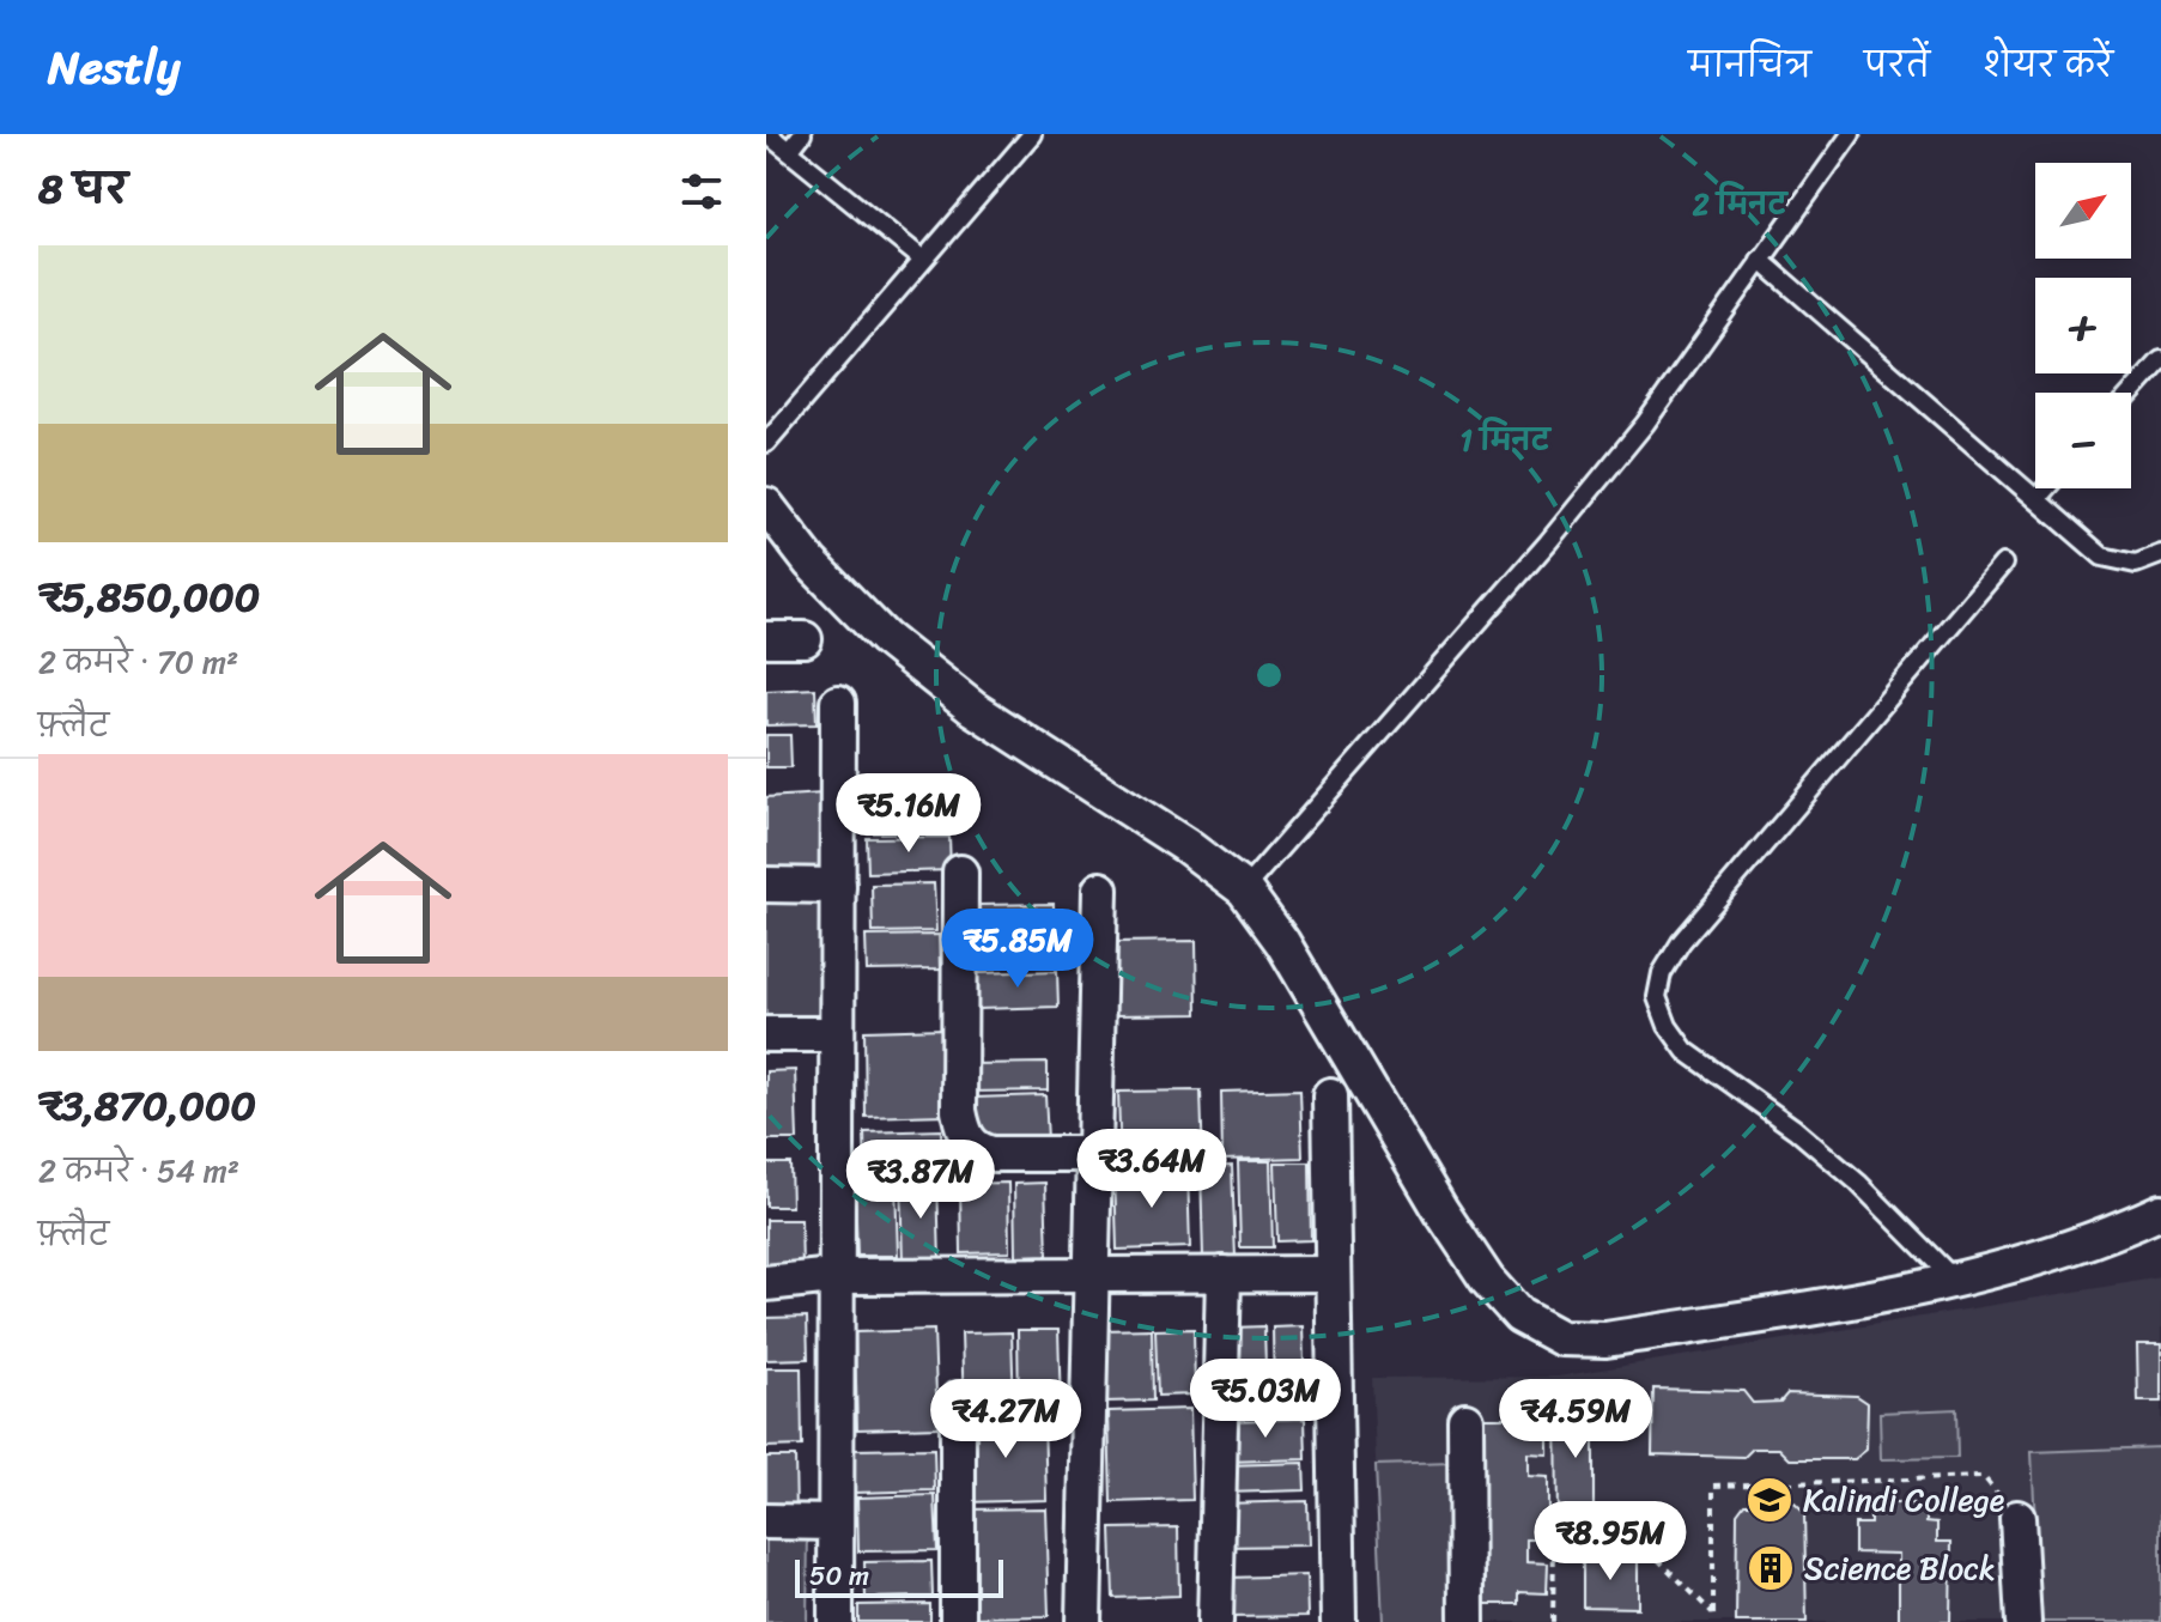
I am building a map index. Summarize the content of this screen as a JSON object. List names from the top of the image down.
{
  "places": {
    "school or university": ["Kalindi College"],
    "building": ["Science Block"]
  },
  "scale_bar": "50 m",
  "north": "top right",
  "page": {
    "header": "Nestly",
    "nav": ["मानचित्र", "परतें", "शेयर करें"],
    "heading": "8 घर",
    "map_buttons": ["+", "−"],
    "list": [
      {
        "name": "₹5,850,000",
        "note": "2 कमरे · 70 m² · फ़्लैट"
      },
      {
        "name": "₹3,870,000",
        "note": "2 कमरे · 54 m² · फ़्लैट"
      }
    ],
    "price": [
      "₹5.16M",
      "₹5.85M",
      "₹3.64M",
      "₹3.87M",
      "₹5.03M",
      "₹4.27M",
      "₹4.59M",
      "₹8.95M"
    ],
    "scale": "50 m"
  },
  "rings": ["2 मिनट", "1 मिनट"]
}
